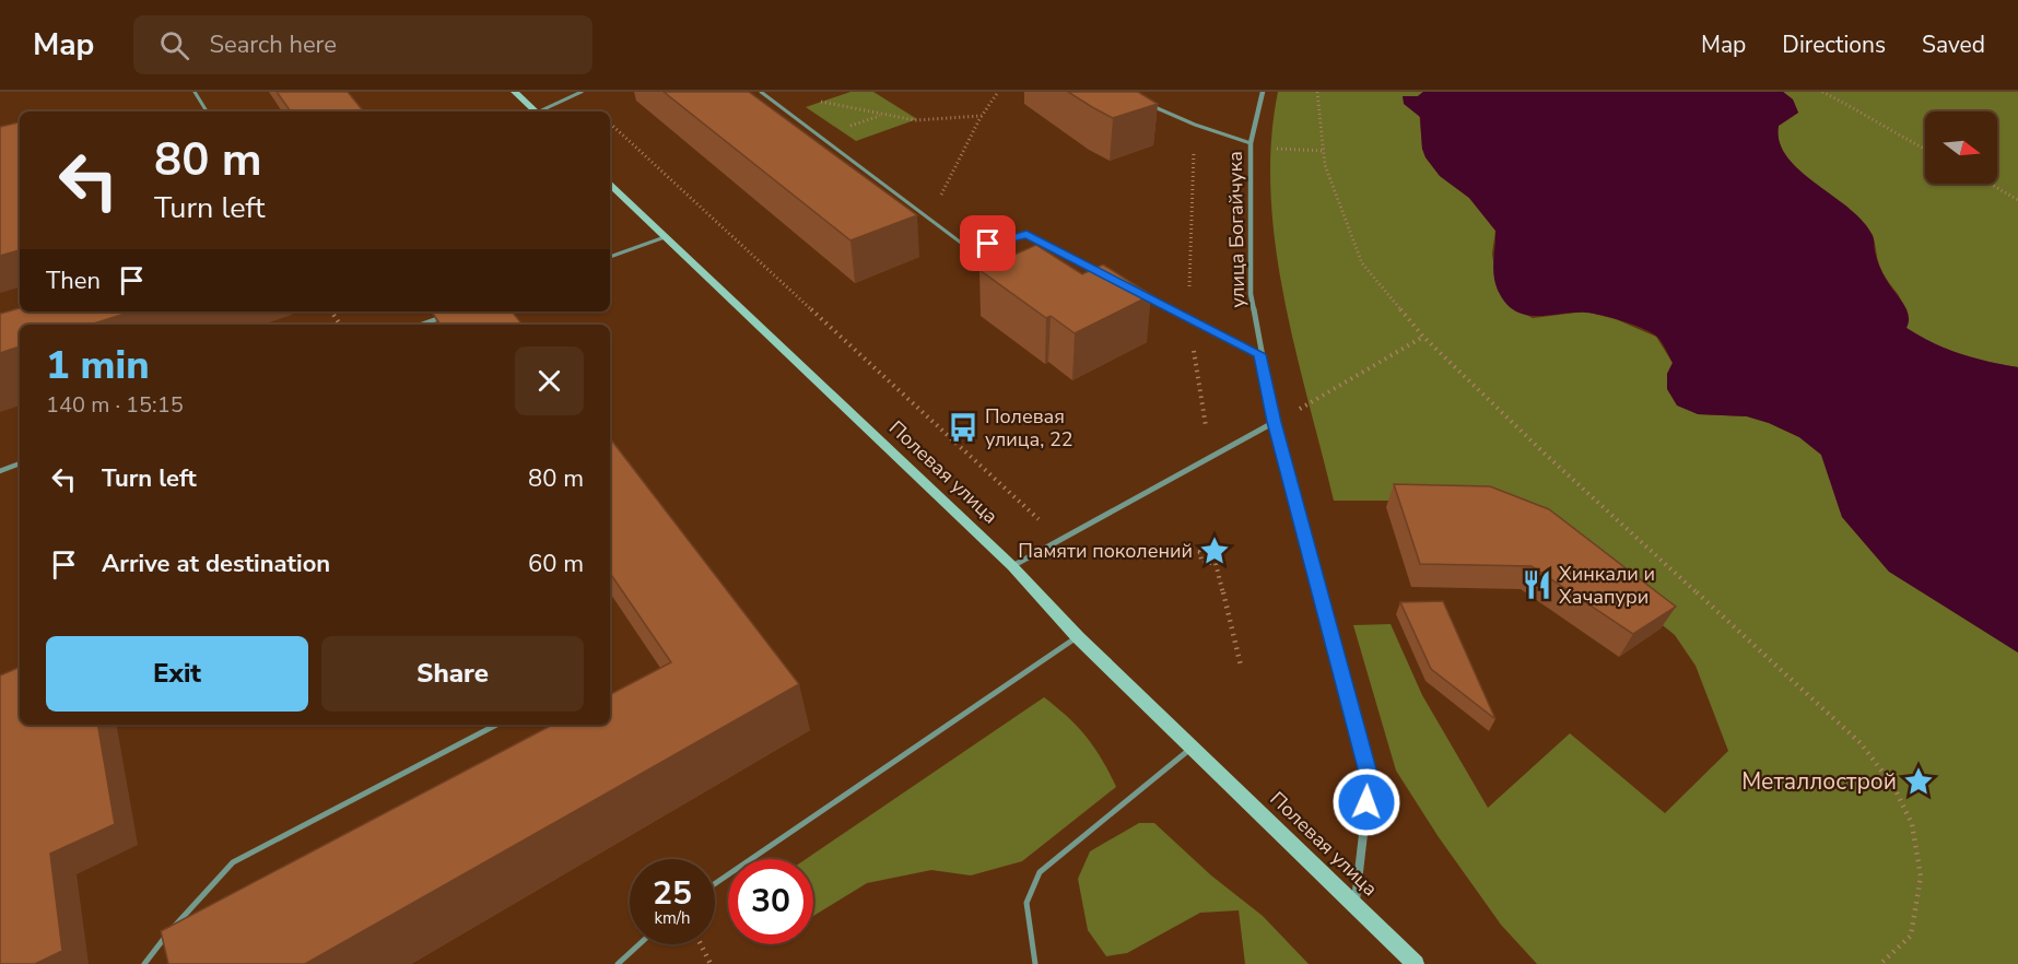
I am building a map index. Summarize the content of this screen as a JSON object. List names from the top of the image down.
{
  "streets": {
    "street": ["улица Богайчука", "Полевая улица"]
  },
  "crossings": [
    ["улица Богайчука", "Полевая улица"]
  ],
  "places": {
    "bus stop": ["Полевая улица, 22"],
    "place": ["Памяти поколений", "Металлострой"],
    "restaurant": ["Хинкали и Хачапури"]
  },
  "north": "right",
  "page": {
    "header": "Map",
    "search": "Search here",
    "nav": ["Map", "Directions", "Saved"],
    "turn": ["80 m", "Turn left"],
    "then": "Then",
    "heading": ["1 min", "140 m · 15:15"],
    "list": [
      {
        "name": "Turn left",
        "value": "80 m"
      },
      {
        "name": "Arrive at destination",
        "value": "60 m"
      }
    ],
    "buttons": ["Exit", "Share"],
    "speed": "25 km/h",
    "limit": "30"
  }
}
